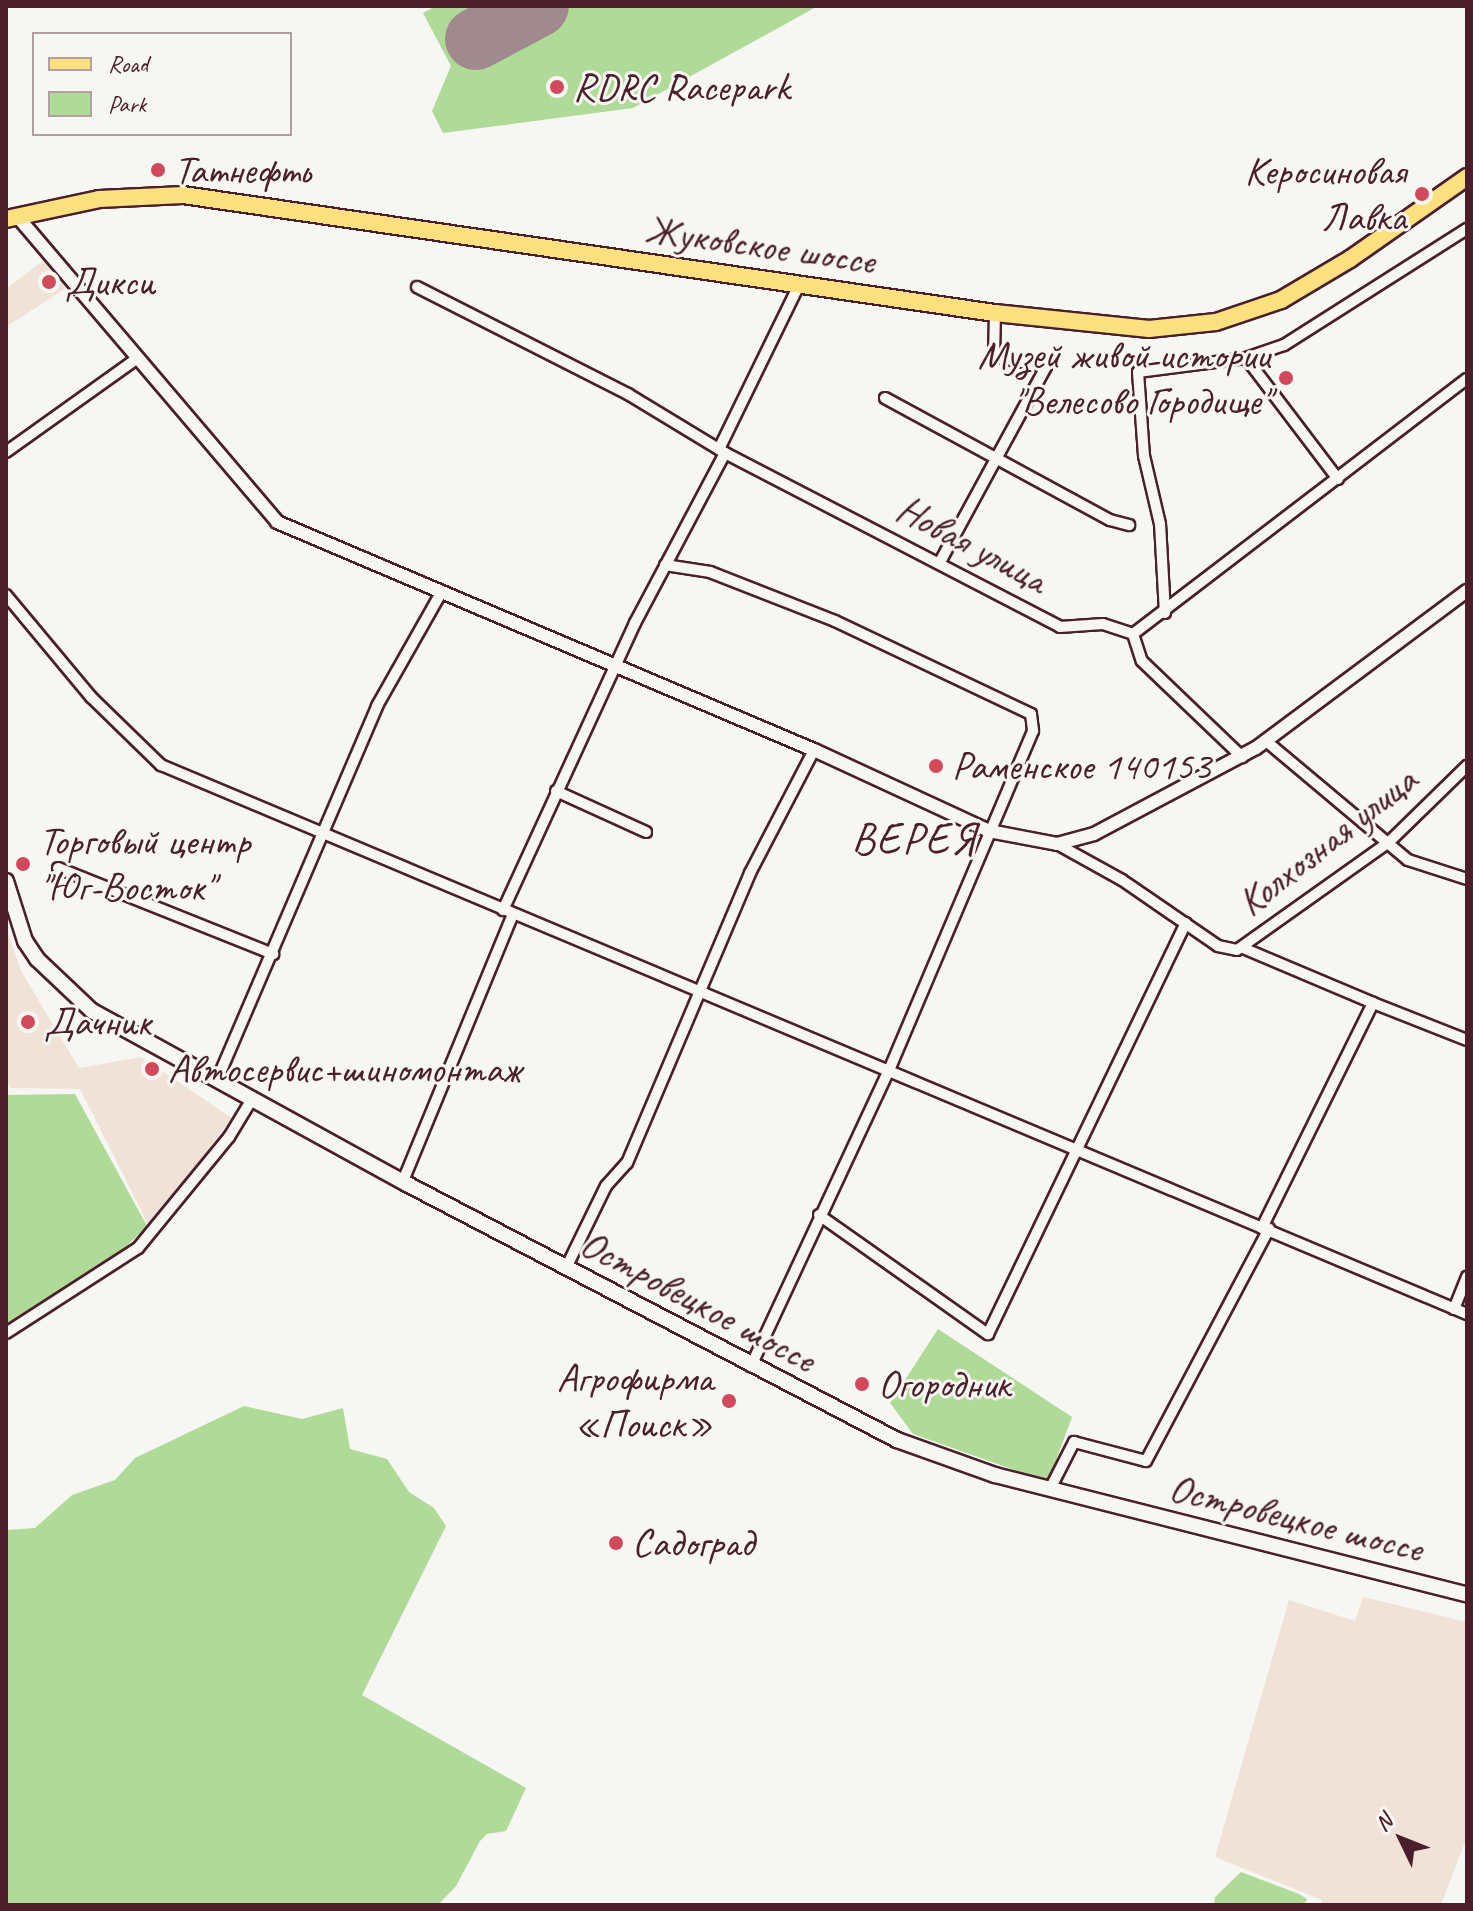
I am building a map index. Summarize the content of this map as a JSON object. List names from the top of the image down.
{
  "streets": {
    "main road": ["Жуковское шоссе", "Островецкое шоссе"],
    "street": ["Новая улица", "Колхозная улица"]
  },
  "districts": ["ВЕРЕЯ"],
  "places": [
    "RDRC Racepark",
    "Татнефть",
    "Керосиновая Лавка",
    "Дикси",
    "Музей живой истории \"Велесово Городище\"",
    "Раменское 140153",
    "Торговый центр \"Юг-Восток\"",
    "Дачник",
    "Автосервис+шиномонтаж",
    "Огородник",
    "Агрофирма «Поиск»",
    "Садоград"
  ],
  "legend": ["Road", "Park"],
  "north": "top left"
}
